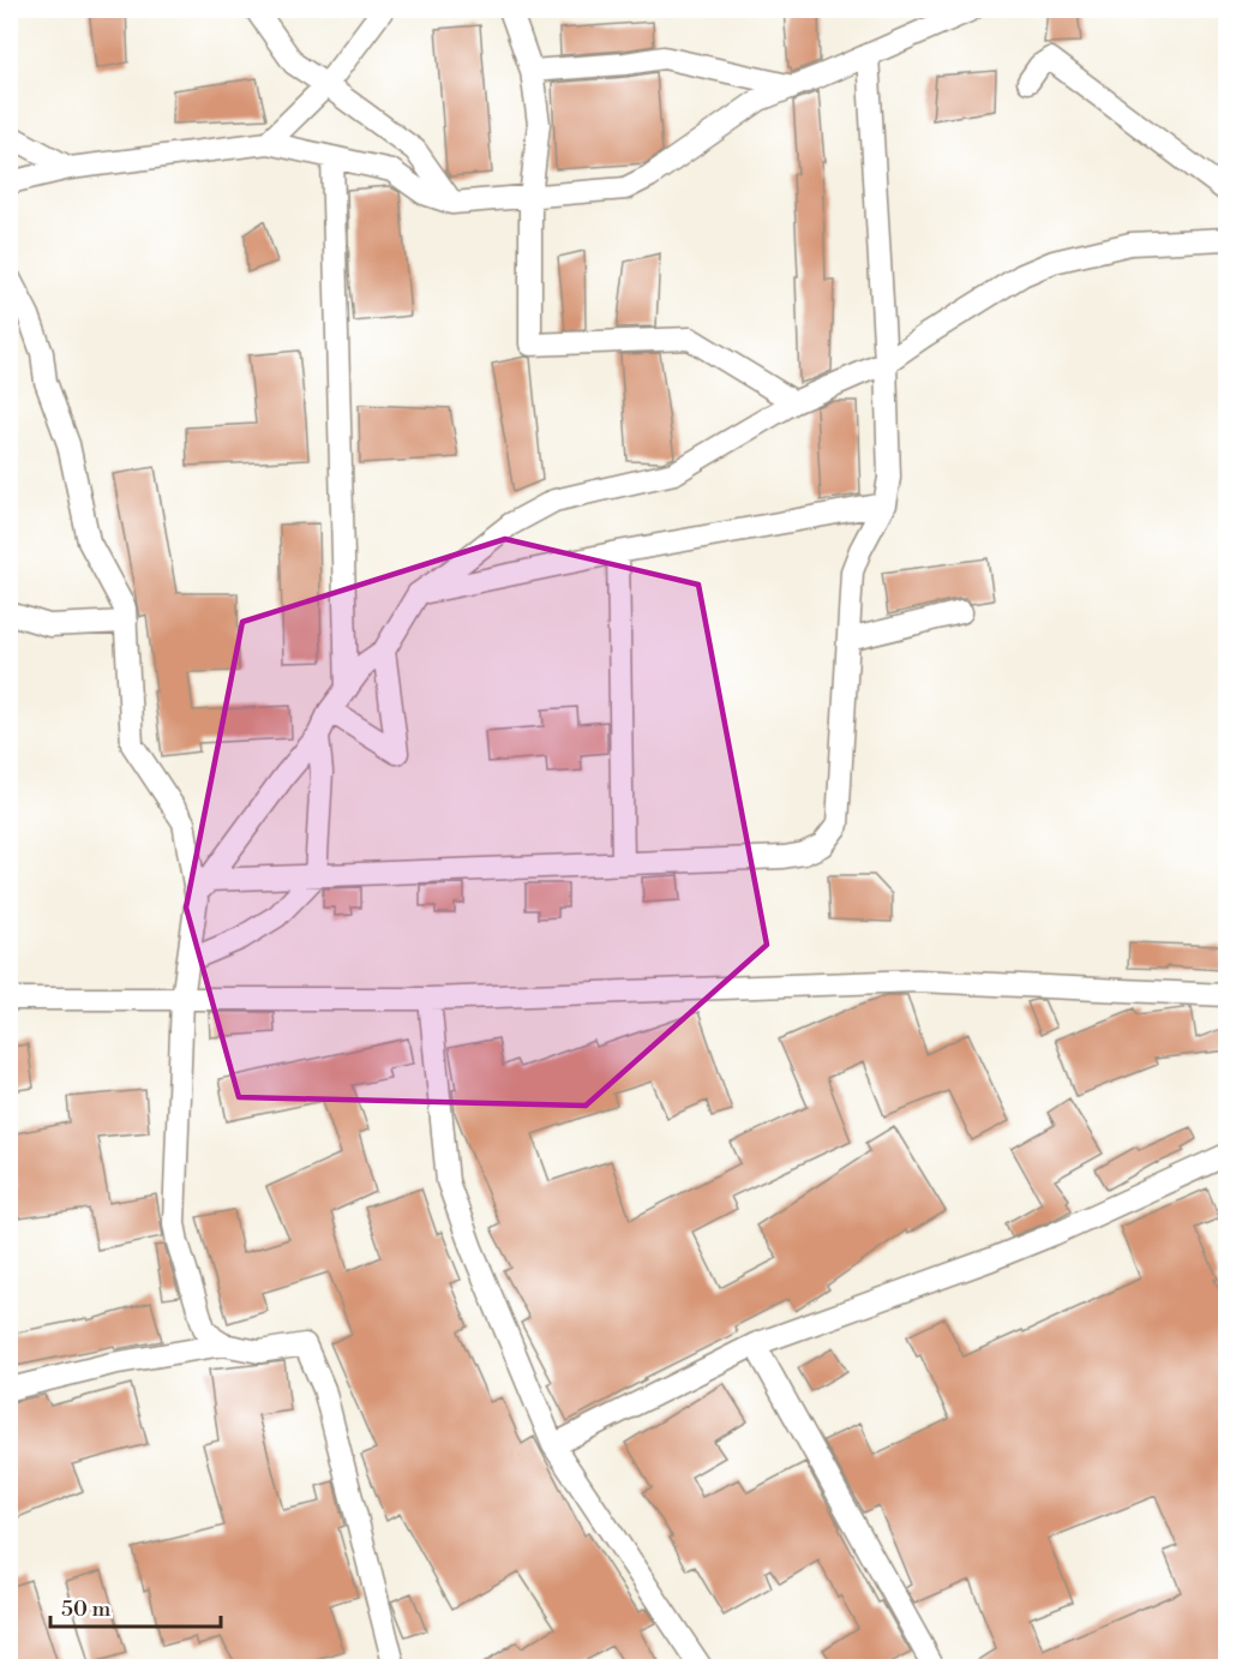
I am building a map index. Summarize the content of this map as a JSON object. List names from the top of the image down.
{
  "scale_bar": "50 m"
}
